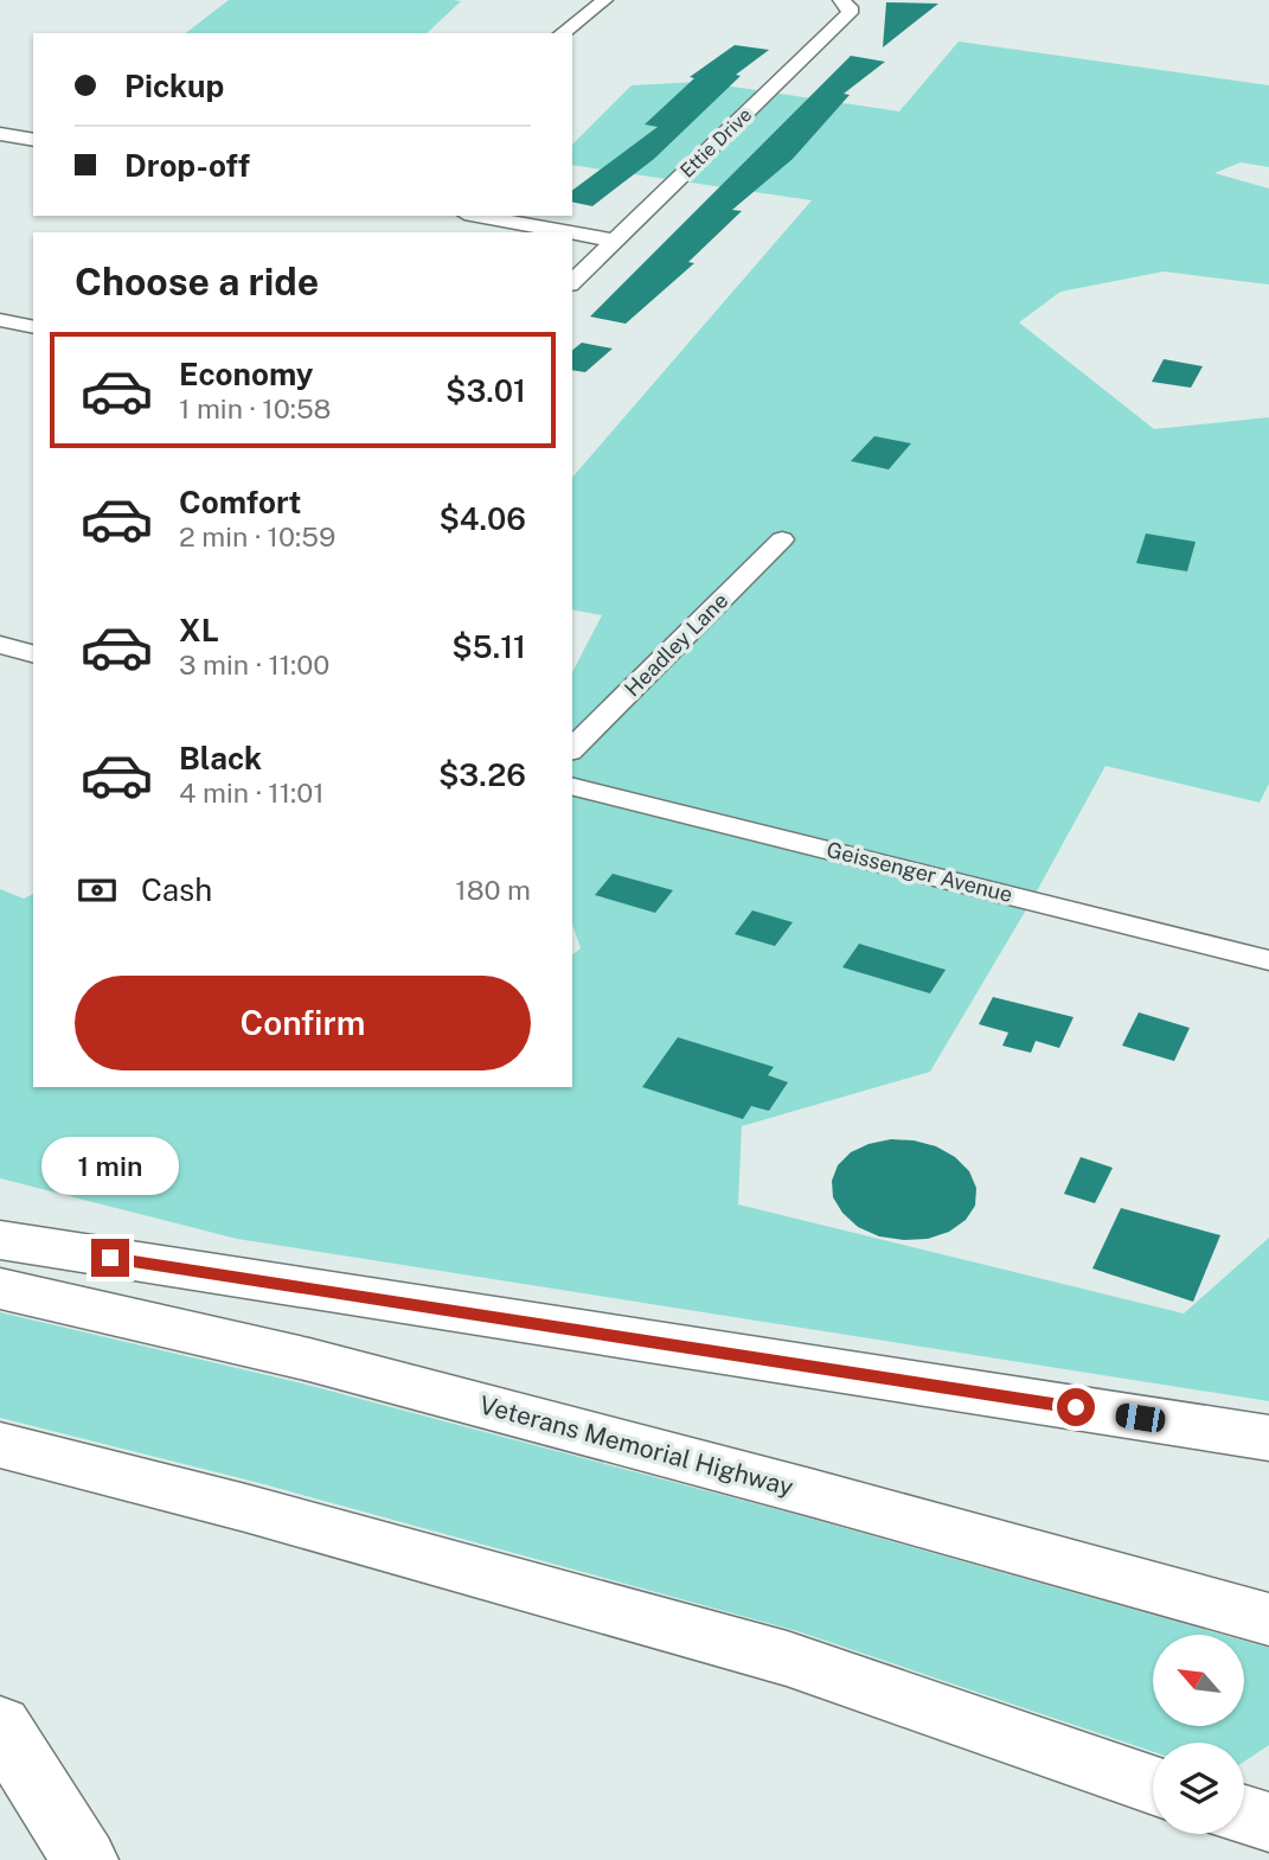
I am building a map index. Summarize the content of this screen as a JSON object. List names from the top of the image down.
{
  "streets": {
    "highway": ["Veterans Memorial Highway"],
    "street": ["Ettie Drive", "Headley Lane", "Geissenger Avenue"]
  },
  "north": "top left",
  "page": {
    "banner": ["Pickup", "Drop-off"],
    "heading": "Choose a ride",
    "list": [
      {
        "name": "Economy",
        "note": "1 min · 10:58",
        "value": "$3.01"
      },
      {
        "name": "Comfort",
        "note": "2 min · 10:59",
        "value": "$4.06"
      },
      {
        "name": "XL",
        "note": "3 min · 11:00",
        "value": "$5.11"
      },
      {
        "name": "Black",
        "note": "4 min · 11:01",
        "value": "$3.26"
      }
    ],
    "pay": ["Cash", "180 m"],
    "buttons": "Confirm",
    "bubble": "1 min"
  }
}
